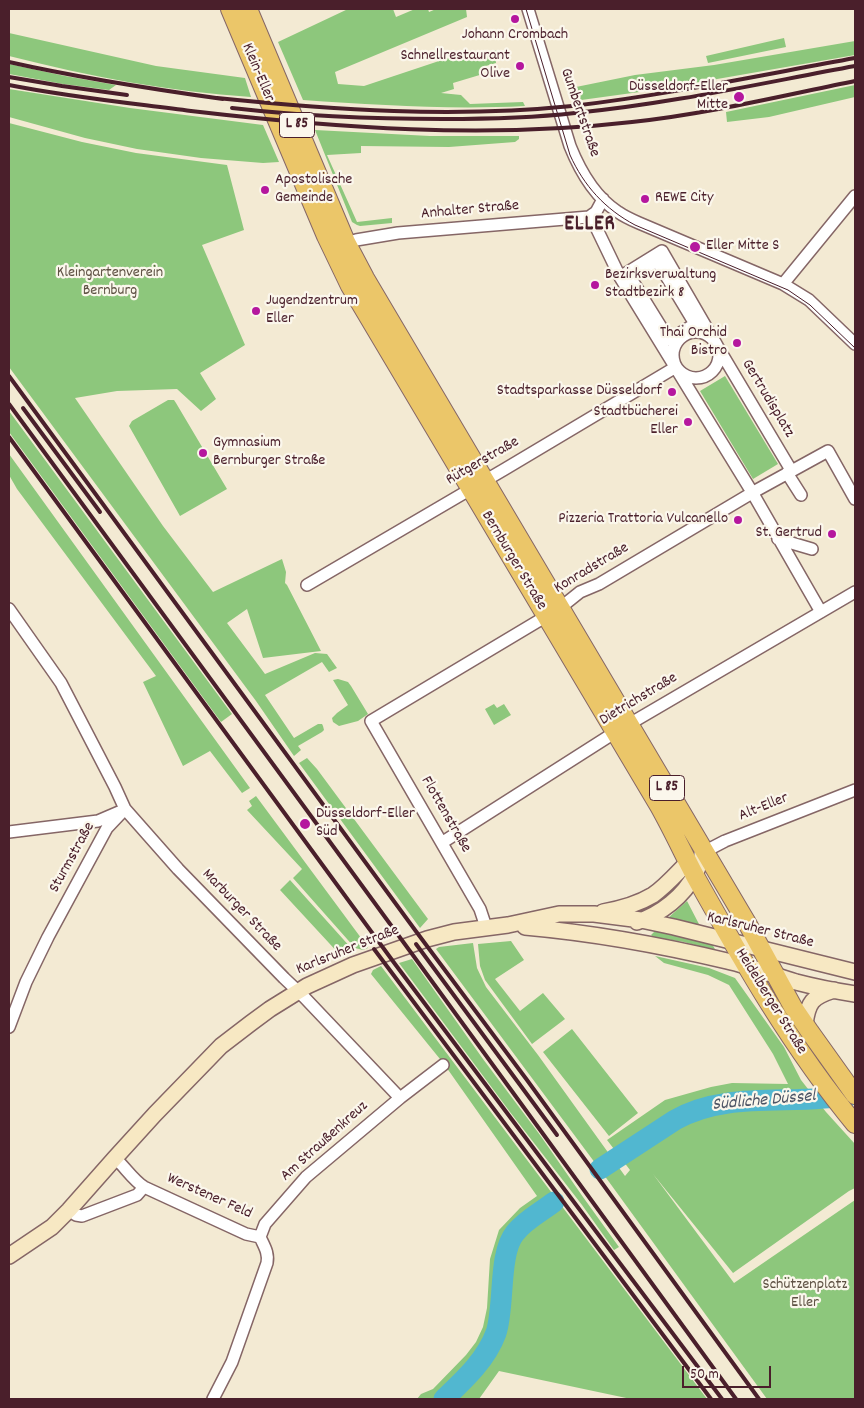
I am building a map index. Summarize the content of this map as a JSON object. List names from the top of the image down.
{
  "streets": {
    "main road": [
      "Klein-Eller",
      "L 85",
      "Bernburger Straße",
      "Karlsruher Straße",
      "Heidelberger Straße"
    ],
    "street": [
      "Gumbertstraße",
      "Anhalter Straße",
      "Gertrudisplatz",
      "Rütgerstraße",
      "Konradstraße",
      "Dietrichstraße",
      "Alt-Eller",
      "Flottenstraße",
      "Sturmstraße",
      "Marburger Straße",
      "Am Straußenkreuz",
      "Werstener Feld"
    ]
  },
  "crossings": [
    ["Klein-Eller", "Anhalter Straße"],
    ["Klein-Eller", "Bernburger Straße"],
    ["Anhalter Straße", "Bernburger Straße"],
    ["Gertrudisplatz", "Rütgerstraße"],
    ["Rütgerstraße", "Bernburger Straße"],
    ["Bernburger Straße", "Konradstraße"],
    ["Bernburger Straße", "Dietrichstraße"],
    ["Bernburger Straße", "Alt-Eller"],
    ["Bernburger Straße", "Heidelberger Straße"],
    ["Konradstraße", "Flottenstraße"],
    ["Dietrichstraße", "Flottenstraße"],
    ["Alt-Eller", "Heidelberger Straße"],
    ["Flottenstraße", "Karlsruher Straße"],
    ["Sturmstraße", "Marburger Straße"],
    ["Marburger Straße", "Karlsruher Straße"],
    ["Marburger Straße", "Am Straußenkreuz"],
    ["Karlsruher Straße", "Heidelberger Straße"],
    ["Karlsruher Straße", "Werstener Feld"],
    ["Am Straußenkreuz", "Werstener Feld"]
  ],
  "districts": ["ELLER"],
  "water": ["Südliche Düssel"],
  "parks": ["Kleingartenverein Bernburg", "Schützenplatz Eller"],
  "places": [
    "Johann Crombach",
    "Schnellrestaurant Olive",
    "Düsseldorf-Eller Mitte",
    "Apostolische Gemeinde",
    "REWE City",
    "Eller Mitte S",
    "Bezirksverwaltung Stadtbezirk 8",
    "Jugendzentrum Eller",
    "Thai Orchid Bistro",
    "Stadtsparkasse Düsseldorf",
    "Stadtbücherei Eller",
    "Gymnasium Bernburger Straße",
    "Pizzeria Trattoria Vulcanello",
    "St. Gertrud",
    "Düsseldorf-Eller Süd"
  ],
  "scale_bar": "50 m"
}
